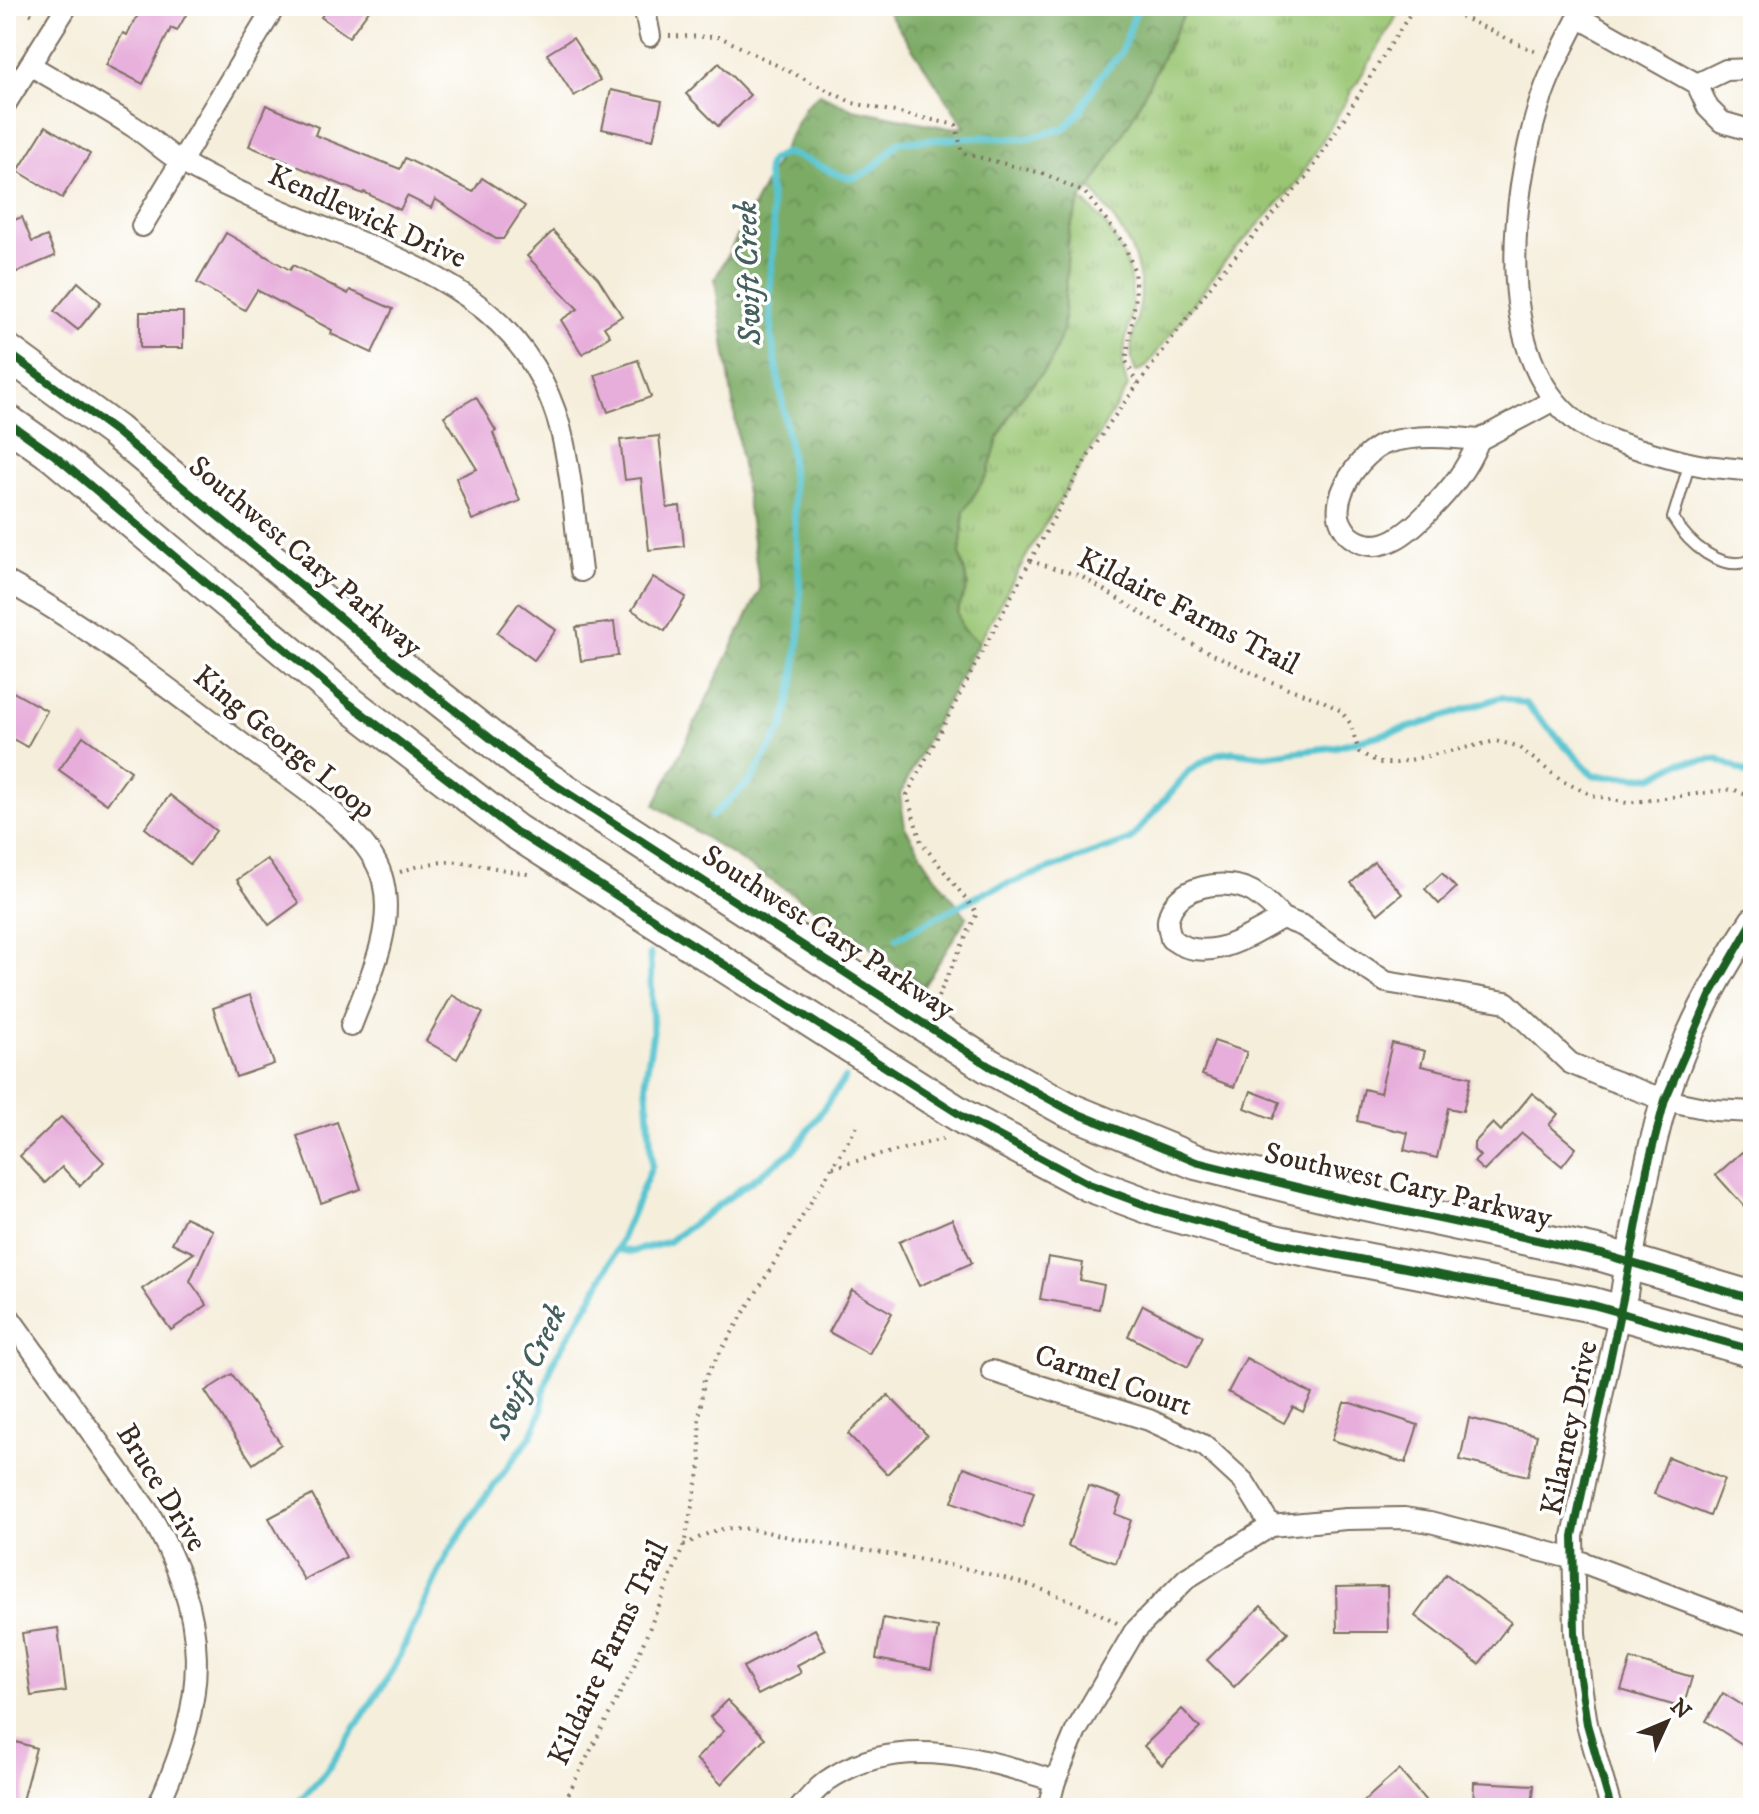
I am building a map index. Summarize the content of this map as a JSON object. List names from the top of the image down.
{
  "streets": {
    "main road": ["Southwest Cary Parkway"],
    "street": [
      "Kendlewick Drive",
      "King George Loop",
      "Carmel Court",
      "Kilarney Drive",
      "Bruce Drive"
    ],
    "path": ["Kildaire Farms Trail"]
  },
  "crossings": [
    ["Southwest Cary Parkway", "Kilarney Drive"]
  ],
  "water": ["Swift Creek"],
  "north": "top right"
}
